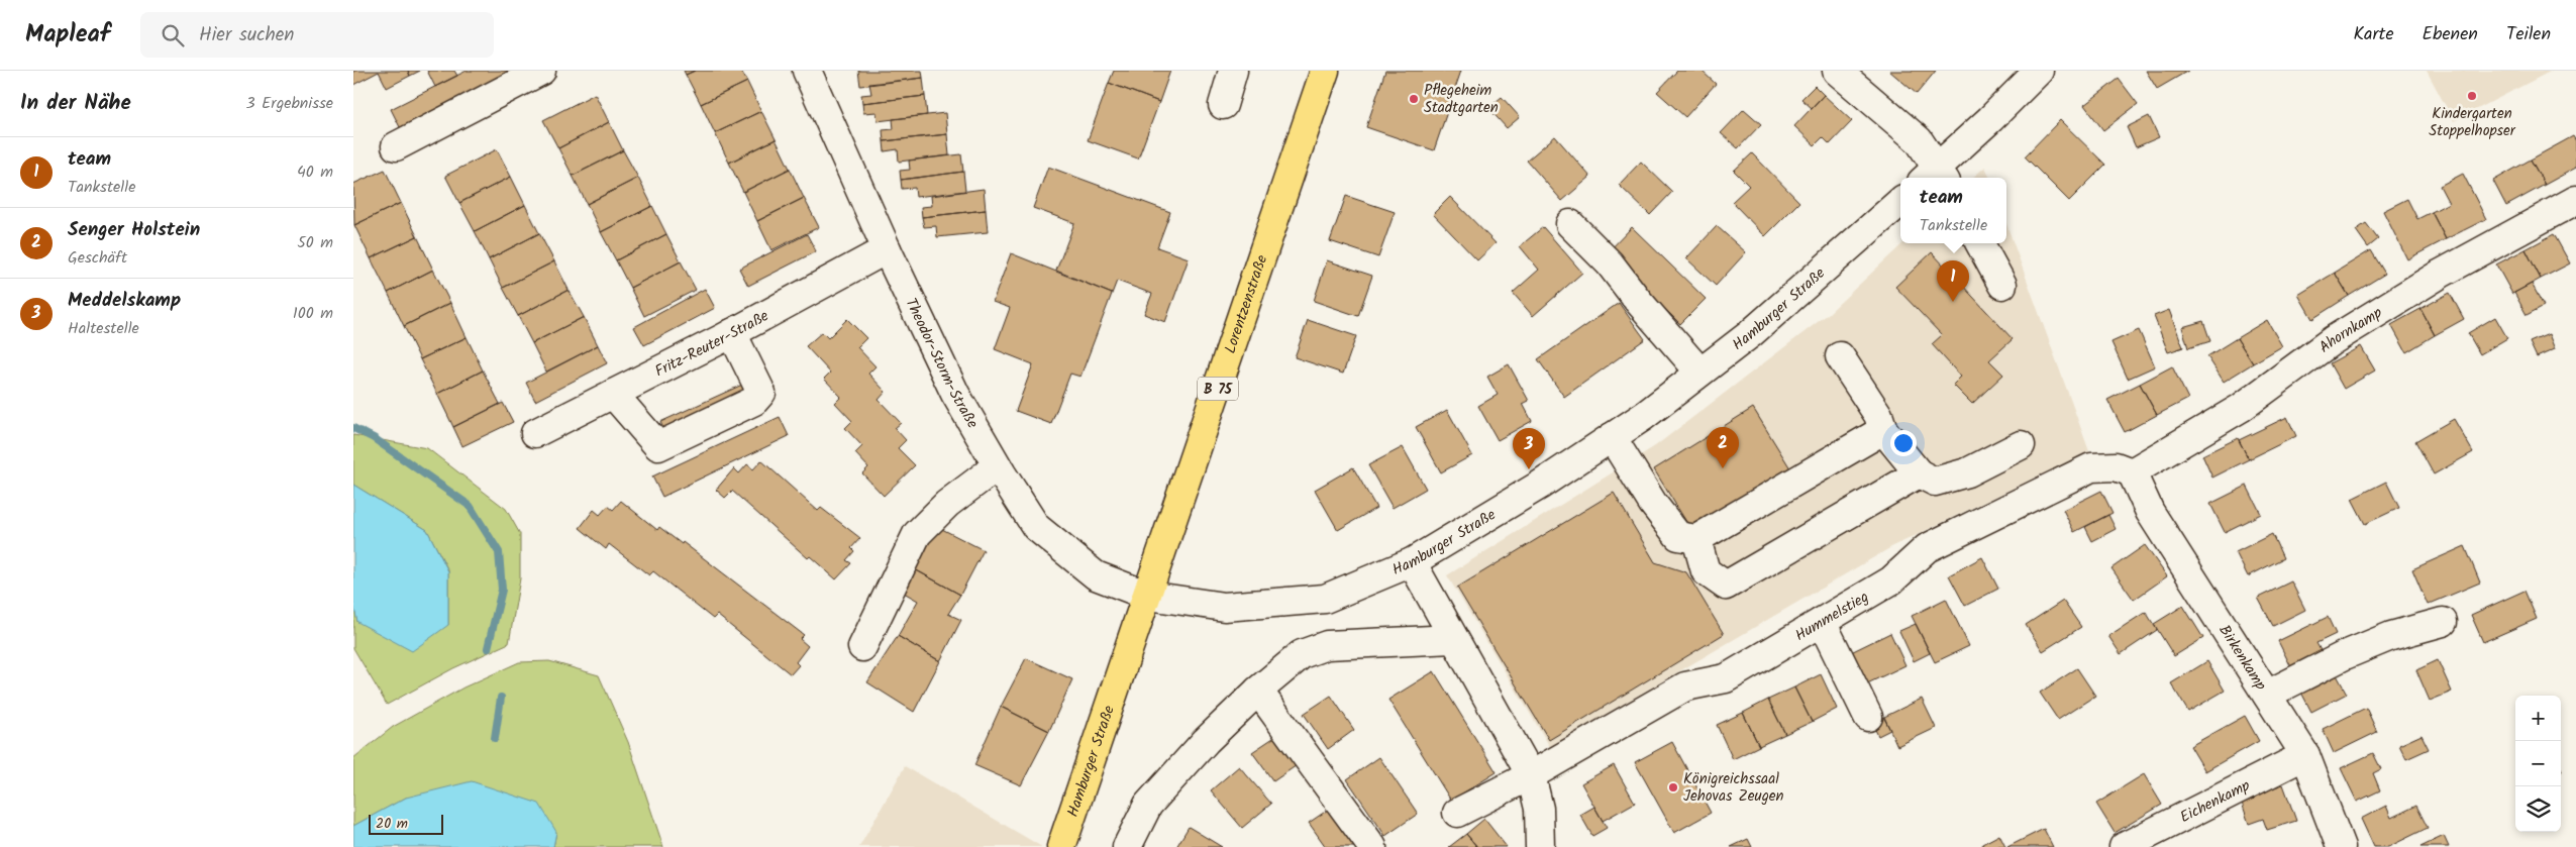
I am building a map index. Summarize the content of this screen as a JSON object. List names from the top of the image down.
{
  "streets": {
    "main road": ["Lorentzenstraße", "Hamburger Straße", "B 75"],
    "street": [
      "Ahornkamp",
      "Fritz-Reuter-Straße",
      "Theodor-Storm-Straße",
      "Hummelstieg",
      "Birkenkamp",
      "Eichenkamp"
    ]
  },
  "crossings": [
    ["Lorentzenstraße", "Hamburger Straße"],
    ["Lorentzenstraße", "Theodor-Storm-Straße"],
    ["Hamburger Straße", "Theodor-Storm-Straße"],
    ["Ahornkamp", "Hummelstieg"],
    ["Ahornkamp", "Birkenkamp"],
    ["Fritz-Reuter-Straße", "Theodor-Storm-Straße"],
    ["Hummelstieg", "Birkenkamp"],
    ["Birkenkamp", "Eichenkamp"]
  ],
  "places": ["Kindergarten Stoppelhopser", "Pflegeheim Stadtgarten", "Königreichssaal Jehovas Zeugen"],
  "scale_bar": "20 m",
  "page": {
    "header": "Mapleaf",
    "search": "Hier suchen",
    "nav": ["Karte", "Ebenen", "Teilen"],
    "heading": ["In der Nähe", "3 Ergebnisse"],
    "list": [
      {
        "mark": "1",
        "name": "team",
        "note": "Tankstelle",
        "value": "40 m"
      },
      {
        "mark": "2",
        "name": "Senger Holstein",
        "note": "Geschäft",
        "value": "50 m"
      },
      {
        "mark": "3",
        "name": "Meddelskamp",
        "note": "Haltestelle",
        "value": "100 m"
      }
    ],
    "popup": ["team", "Tankstelle"],
    "pins": ["1", "2", "3"],
    "map_buttons": ["+", "−"],
    "scale": "20 m"
  }
}
